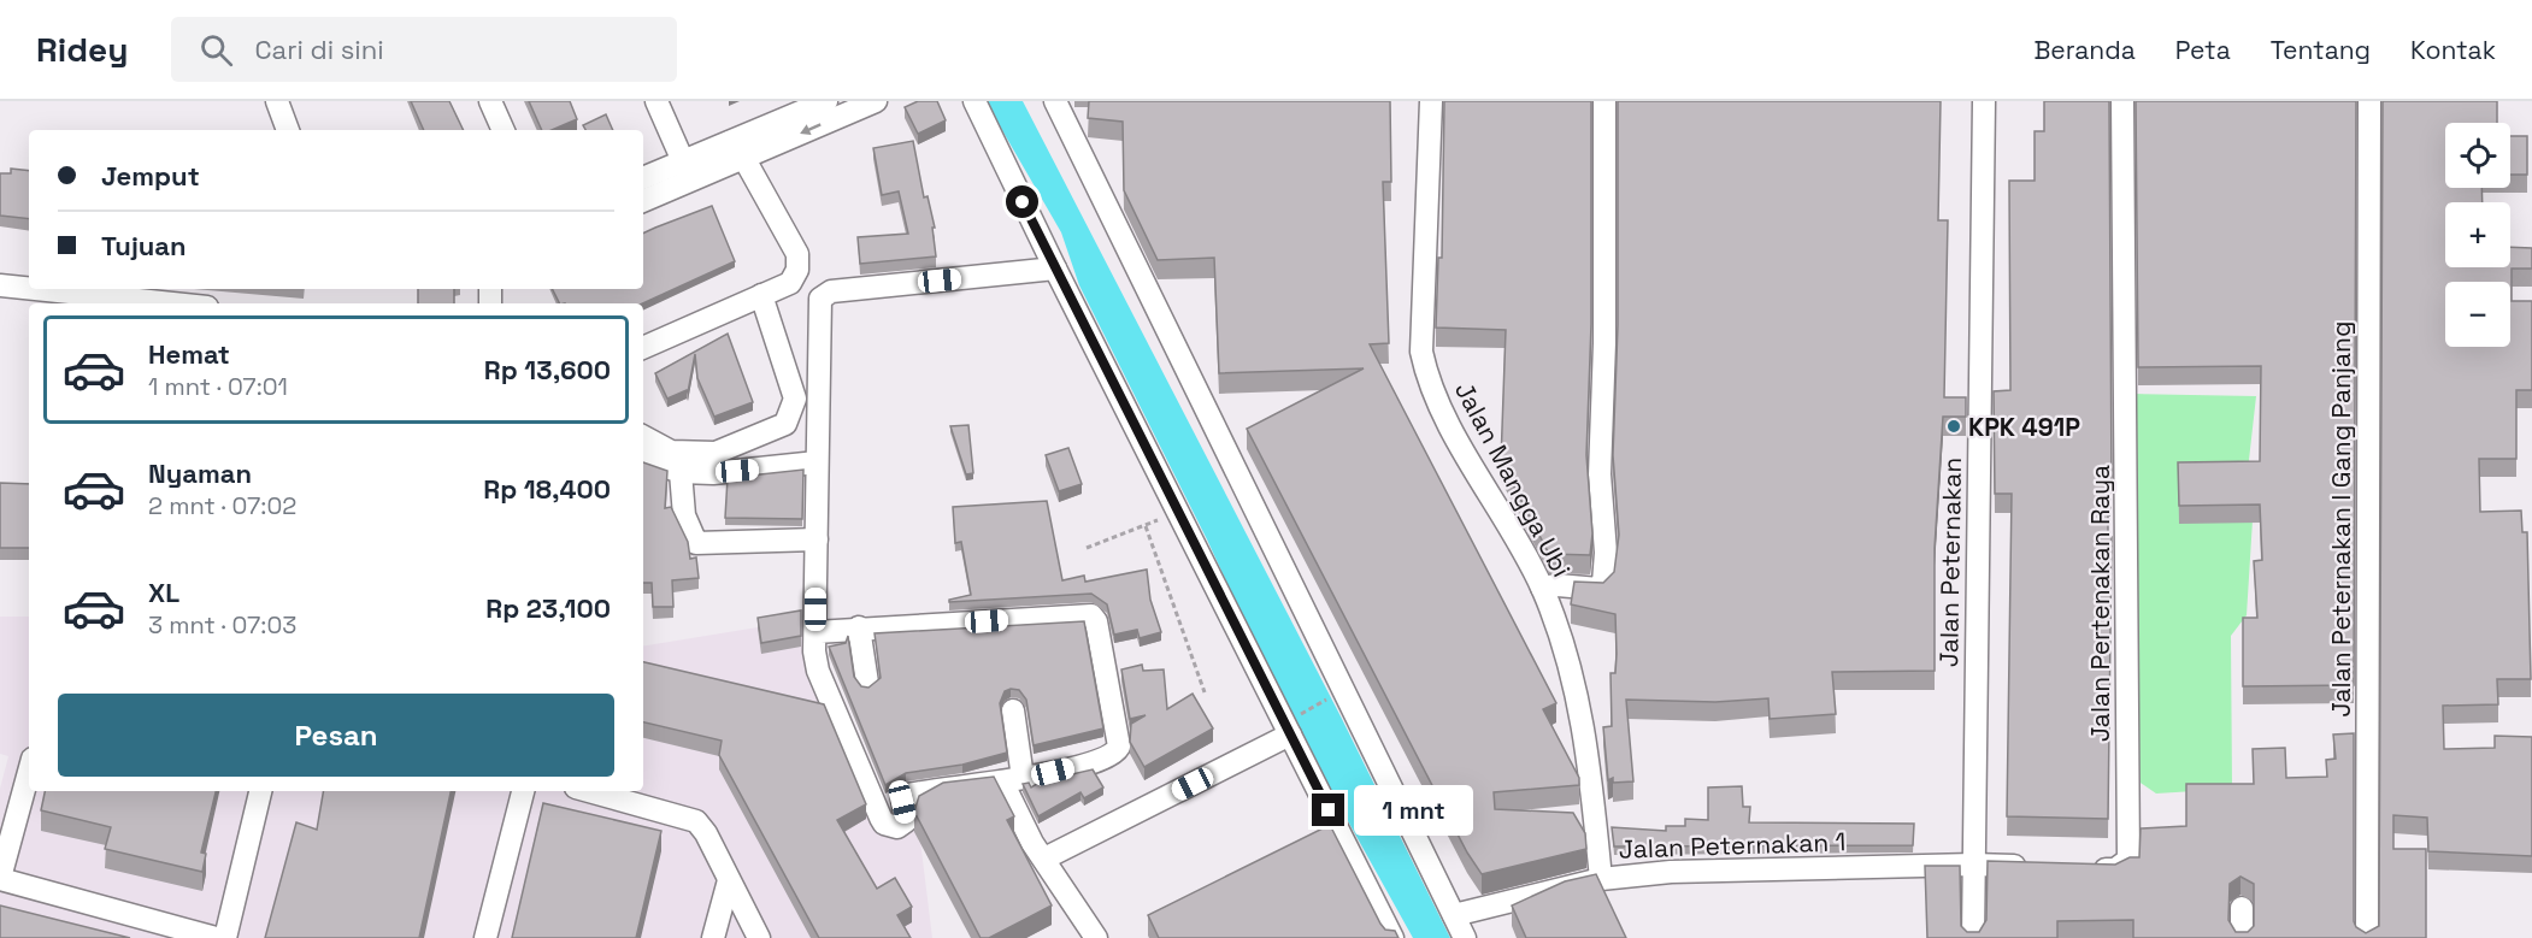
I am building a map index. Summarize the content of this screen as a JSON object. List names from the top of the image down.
{
  "streets": {
    "street": [
      "Jalan Mangga Ubi",
      "Jalan Peternakan I Gang Panjang",
      "Jalan Peternakan",
      "Jalan Pertenakan Raya",
      "Jalan Peternakan 1"
    ]
  },
  "crossings": [
    ["Jalan Mangga Ubi", "Jalan Peternakan 1"],
    ["Jalan Peternakan", "Jalan Peternakan 1"]
  ],
  "places": ["KPK 491P"],
  "page": {
    "header": "Ridey",
    "search": "Cari di sini",
    "nav": [
      "Beranda",
      "Peta",
      "Tentang",
      "Kontak"
    ],
    "map_buttons": ["+", "−"],
    "banner": ["Jemput", "Tujuan"],
    "list": [
      {
        "name": "Hemat",
        "note": "1 mnt · 07:01",
        "value": "Rp 13,600"
      },
      {
        "name": "Nyaman",
        "note": "2 mnt · 07:02",
        "value": "Rp 18,400"
      },
      {
        "name": "XL",
        "note": "3 mnt · 07:03",
        "value": "Rp 23,100"
      }
    ],
    "buttons": "Pesan",
    "bubble": "1 mnt"
  }
}
